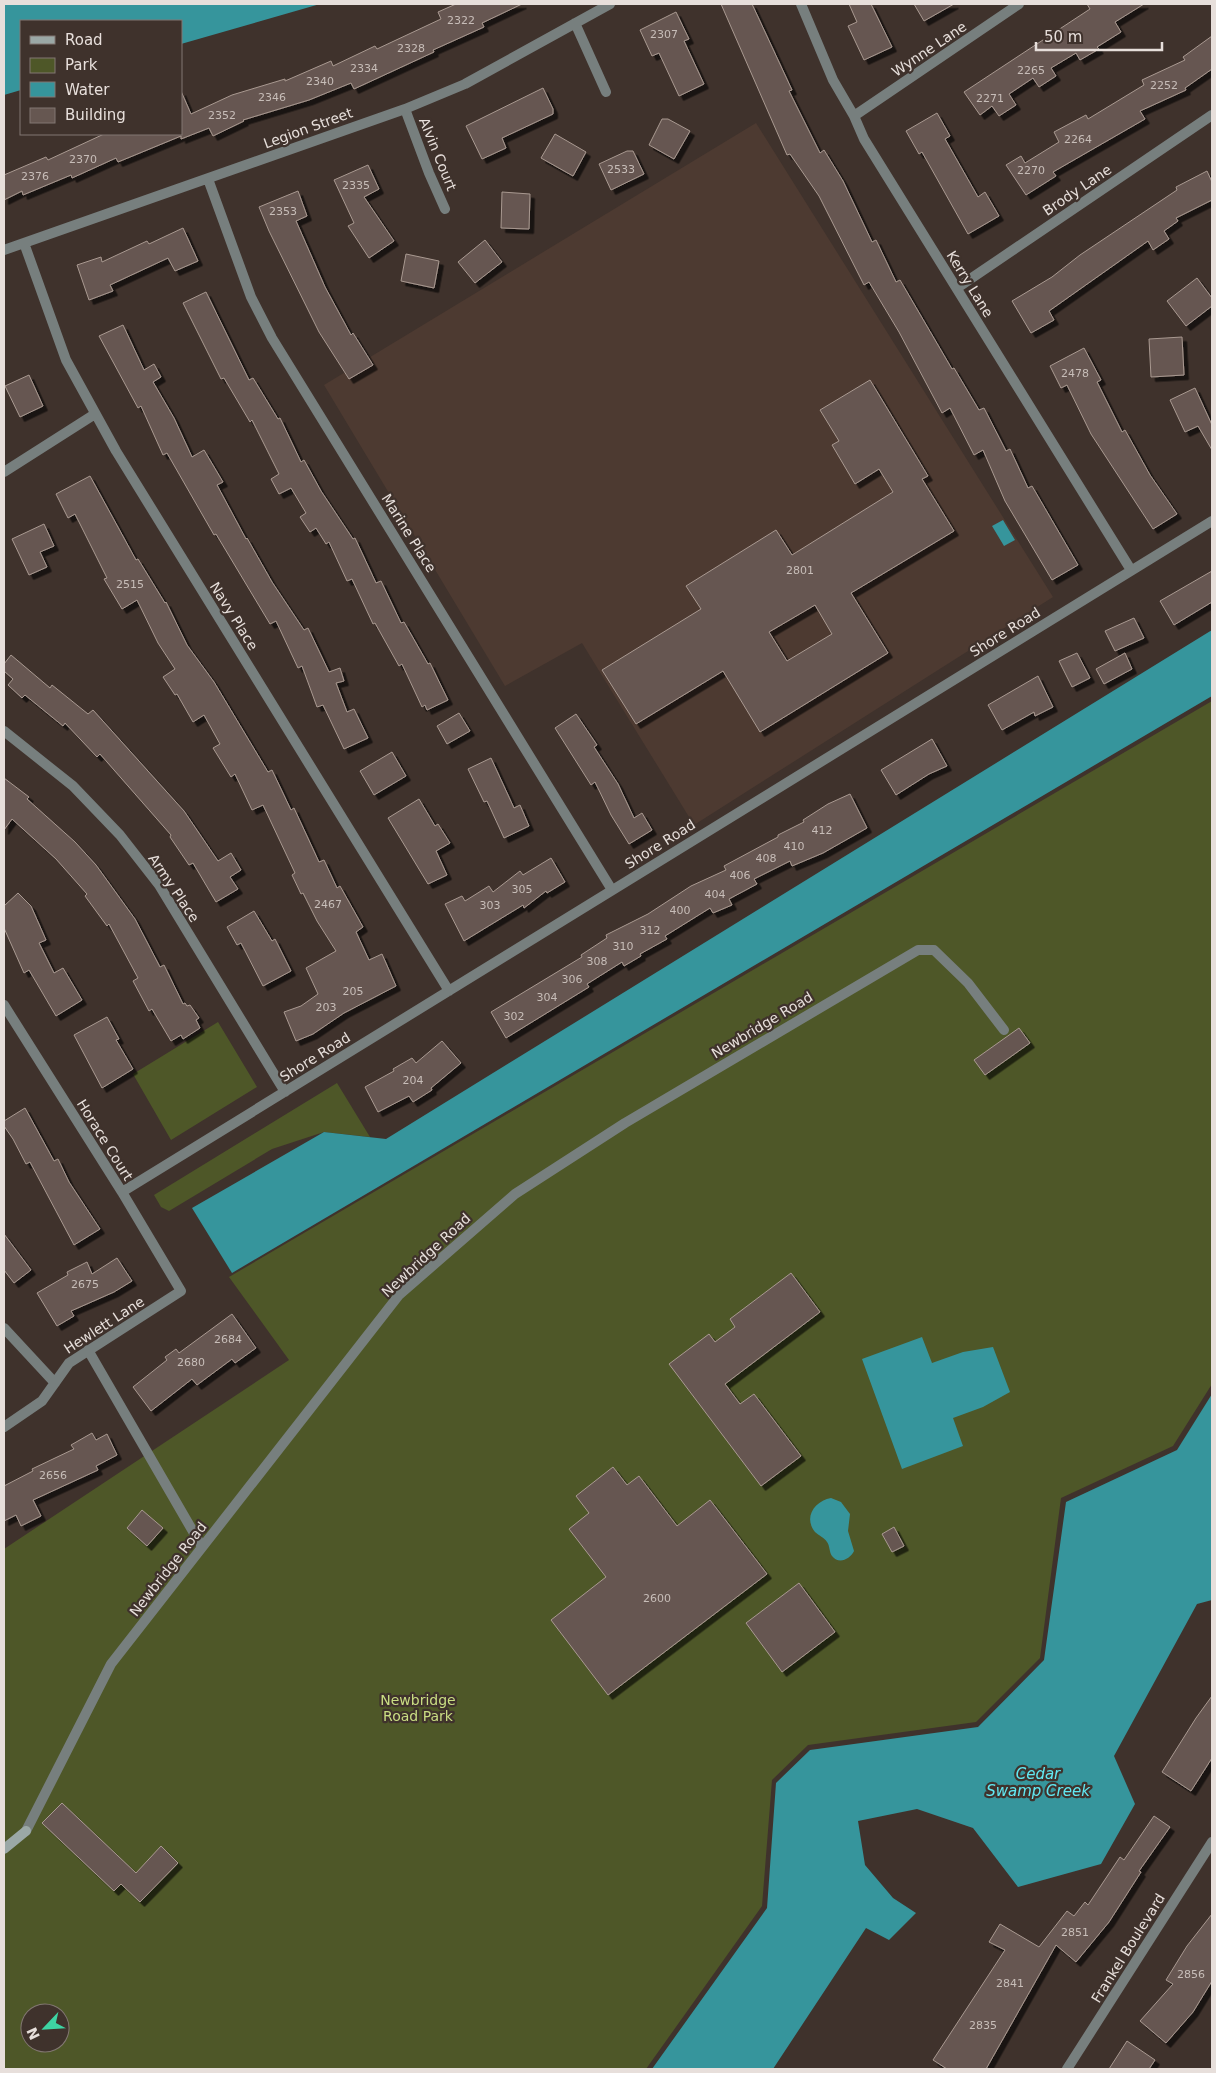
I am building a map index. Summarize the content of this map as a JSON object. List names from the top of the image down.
{
  "streets": {
    "street": [
      "Wynne Lane",
      "Legion Street",
      "Alvin Court",
      "Brody Lane",
      "Kerry Lane",
      "Marine Place",
      "Navy Place",
      "Shore Road",
      "Army Place",
      "Newbridge Road",
      "Horace Court",
      "Hewlett Lane",
      "Frankel Boulevard"
    ]
  },
  "crossings": [
    ["Wynne Lane", "Kerry Lane"],
    ["Legion Street", "Alvin Court"],
    ["Legion Street", "Marine Place"],
    ["Legion Street", "Navy Place"],
    ["Brody Lane", "Kerry Lane"],
    ["Kerry Lane", "Shore Road"],
    ["Marine Place", "Shore Road"],
    ["Navy Place", "Shore Road"],
    ["Shore Road", "Army Place"],
    ["Shore Road", "Horace Court"],
    ["Horace Court", "Hewlett Lane"]
  ],
  "water": ["Cedar Swamp Creek"],
  "parks": ["Newbridge Road Park"],
  "house_numbers": [
    "2322",
    "2307",
    "2328",
    "2334",
    "2265",
    "2340",
    "2252",
    "2346",
    "2271",
    "2352",
    "2264",
    "2370",
    "2533",
    "2270",
    "2376",
    "2335",
    "2353",
    "2478",
    "2801",
    "2515",
    "412",
    "410",
    "408",
    "406",
    "305",
    "404",
    "2467",
    "303",
    "400",
    "312",
    "310",
    "308",
    "306",
    "205",
    "304",
    "203",
    "302",
    "204",
    "2675",
    "2684",
    "2680",
    "2656",
    "2600",
    "2851",
    "2856",
    "2841",
    "2835"
  ],
  "legend": [
    "Road",
    "Park",
    "Water",
    "Building"
  ],
  "scale_bar": "50 m",
  "north": "bottom left"
}
